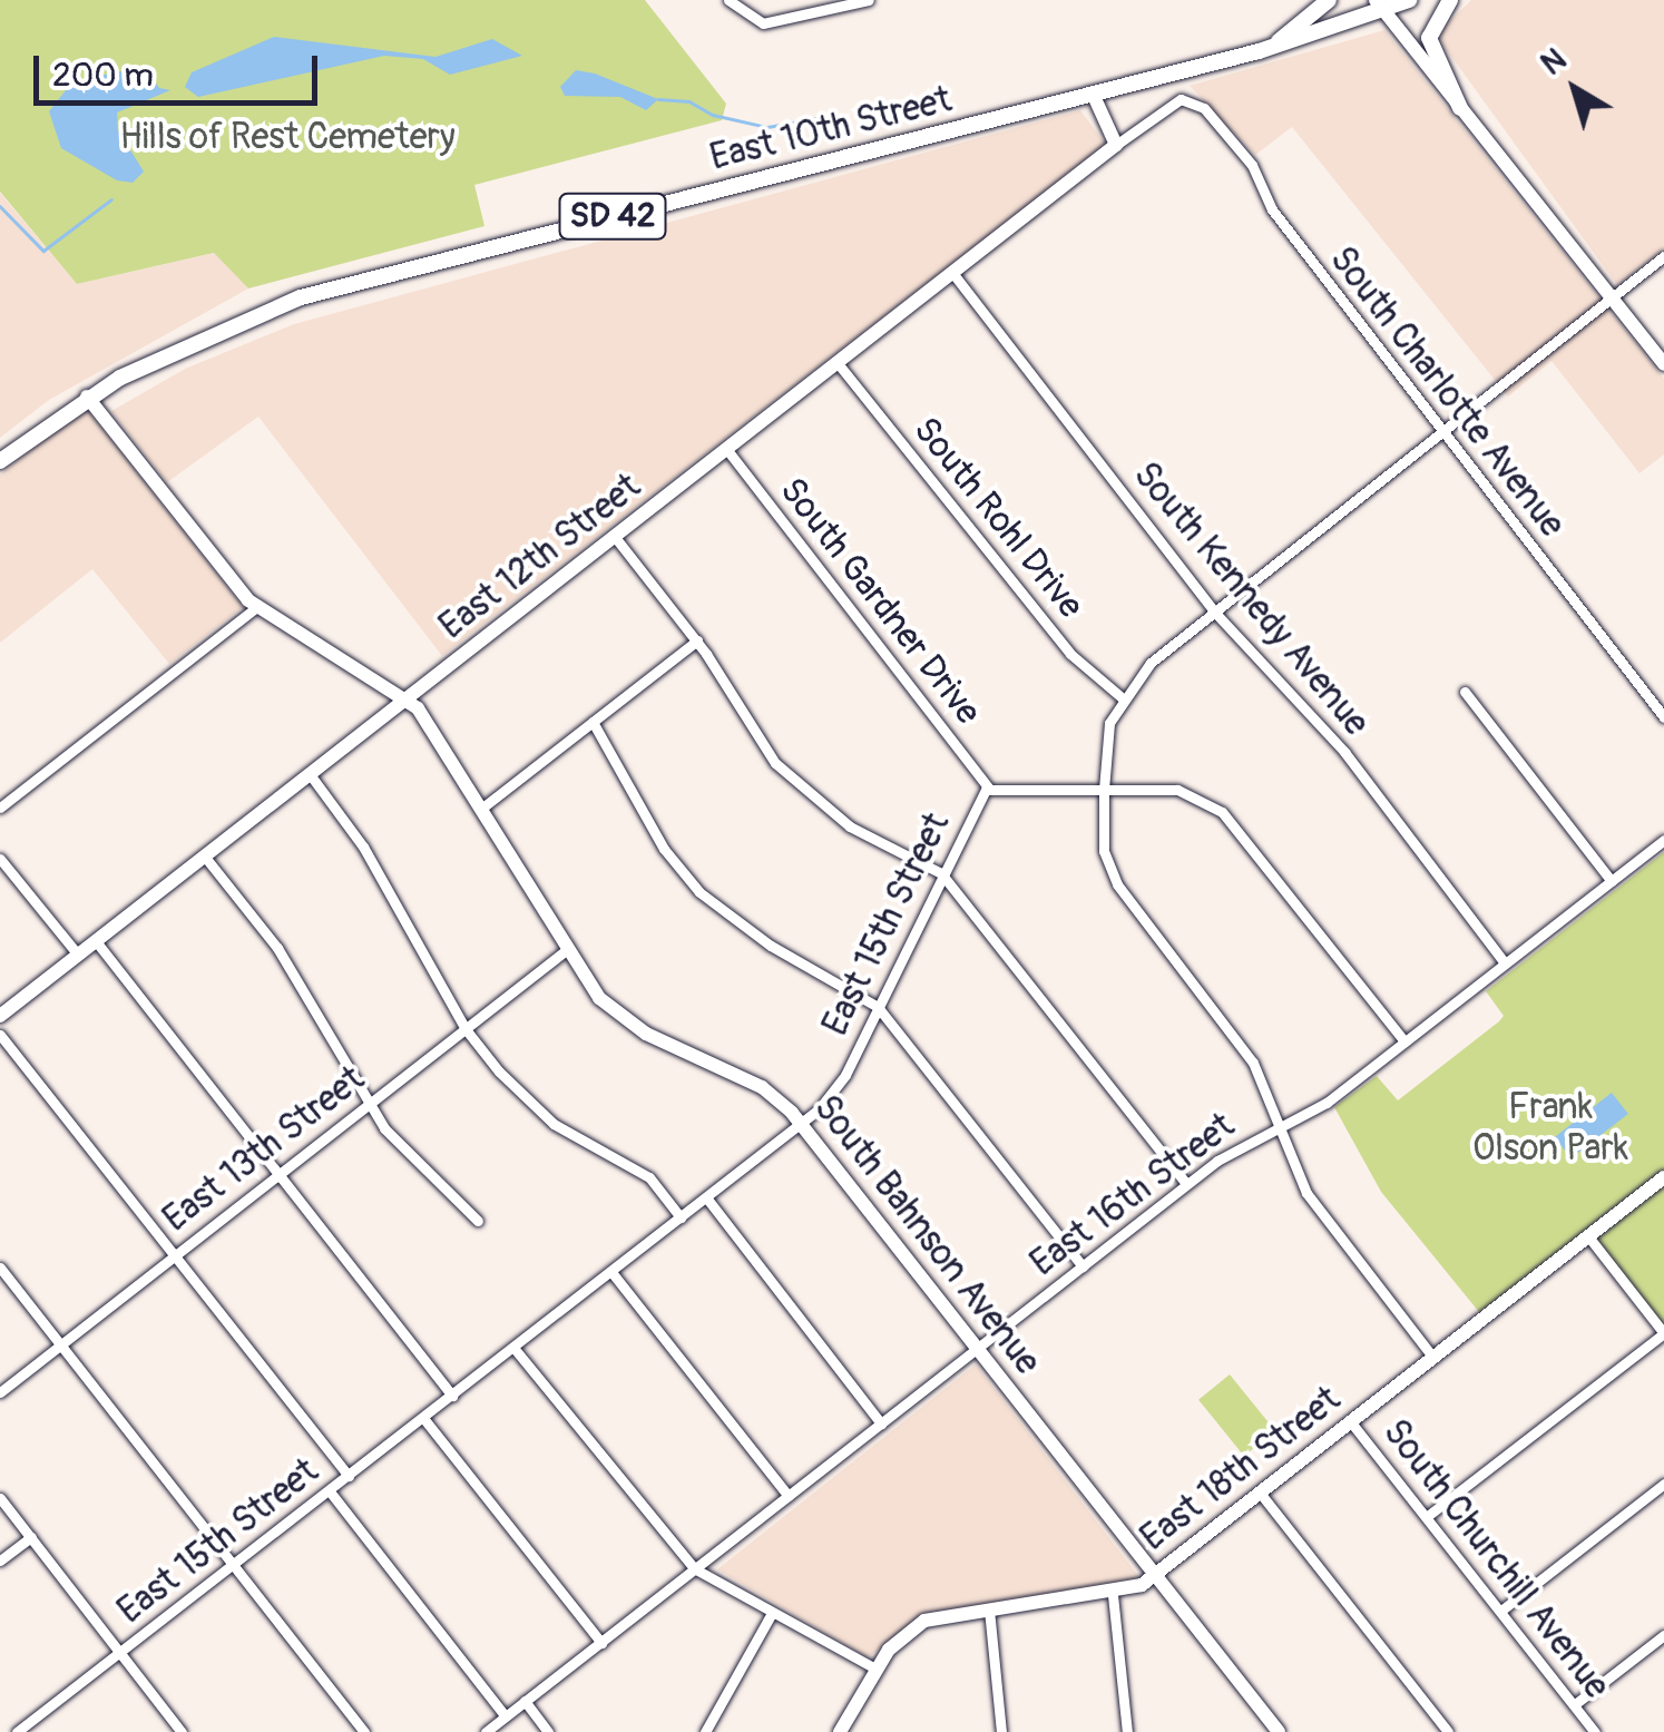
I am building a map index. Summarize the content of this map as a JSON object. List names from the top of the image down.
{
  "streets": {
    "main road": ["East 10th Street", "SD 42"],
    "street": [
      "South Charlotte Avenue",
      "South Rohl Drive",
      "East 12th Street",
      "South Kennedy Avenue",
      "South Gardner Drive",
      "East 15th Street",
      "East 13th Street",
      "East 16th Street",
      "South Bahnson Avenue",
      "East 18th Street",
      "South Churchill Avenue"
    ]
  },
  "crossings": [
    ["East 10th Street", "SD 42"],
    ["East 10th Street", "South Bahnson Avenue"],
    ["South Charlotte Avenue", "East 12th Street"],
    ["South Rohl Drive", "East 12th Street"],
    ["East 12th Street", "South Kennedy Avenue"],
    ["East 12th Street", "South Gardner Drive"],
    ["East 12th Street", "South Bahnson Avenue"],
    ["South Kennedy Avenue", "East 16th Street"],
    ["South Gardner Drive", "East 15th Street"],
    ["East 15th Street", "South Bahnson Avenue"],
    ["East 13th Street", "South Bahnson Avenue"],
    ["East 16th Street", "South Bahnson Avenue"],
    ["South Bahnson Avenue", "East 18th Street"],
    ["East 18th Street", "South Churchill Avenue"]
  ],
  "parks": ["Hills of Rest Cemetery", "Frank Olson Park"],
  "scale_bar": "200 m",
  "north": "top left"
}
